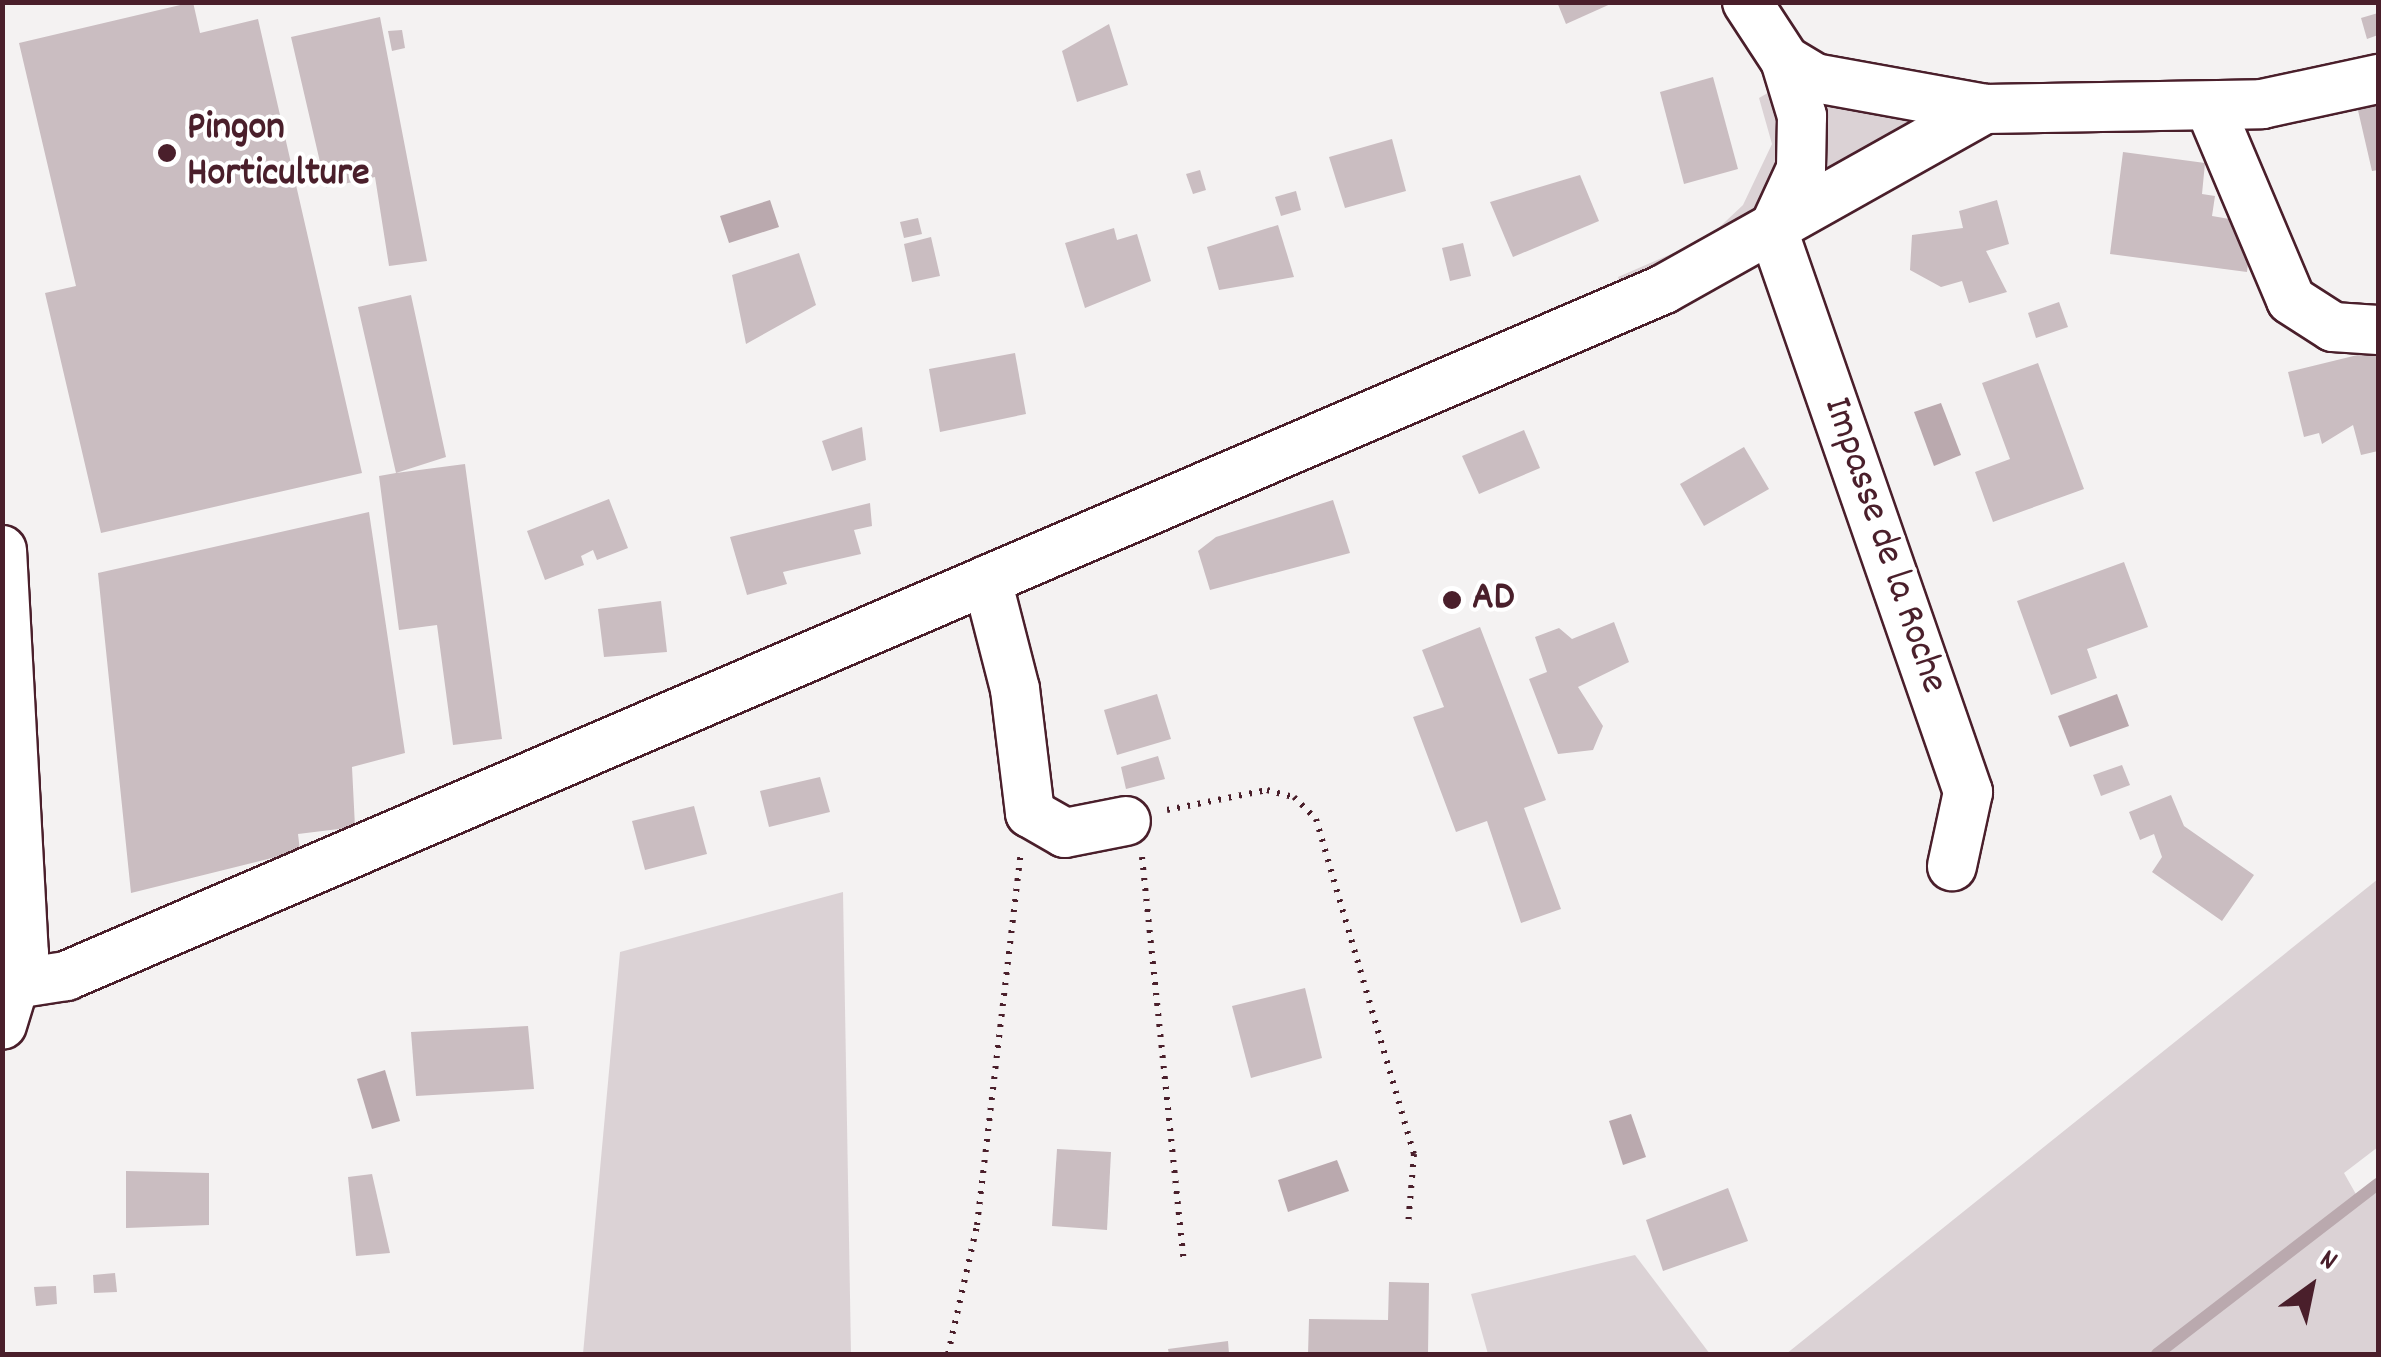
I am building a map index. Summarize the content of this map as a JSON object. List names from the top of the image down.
{
  "streets": {
    "street": ["Impasse de la Roche"]
  },
  "places": ["Pingon Horticulture", "AD"],
  "north": "top right"
}
